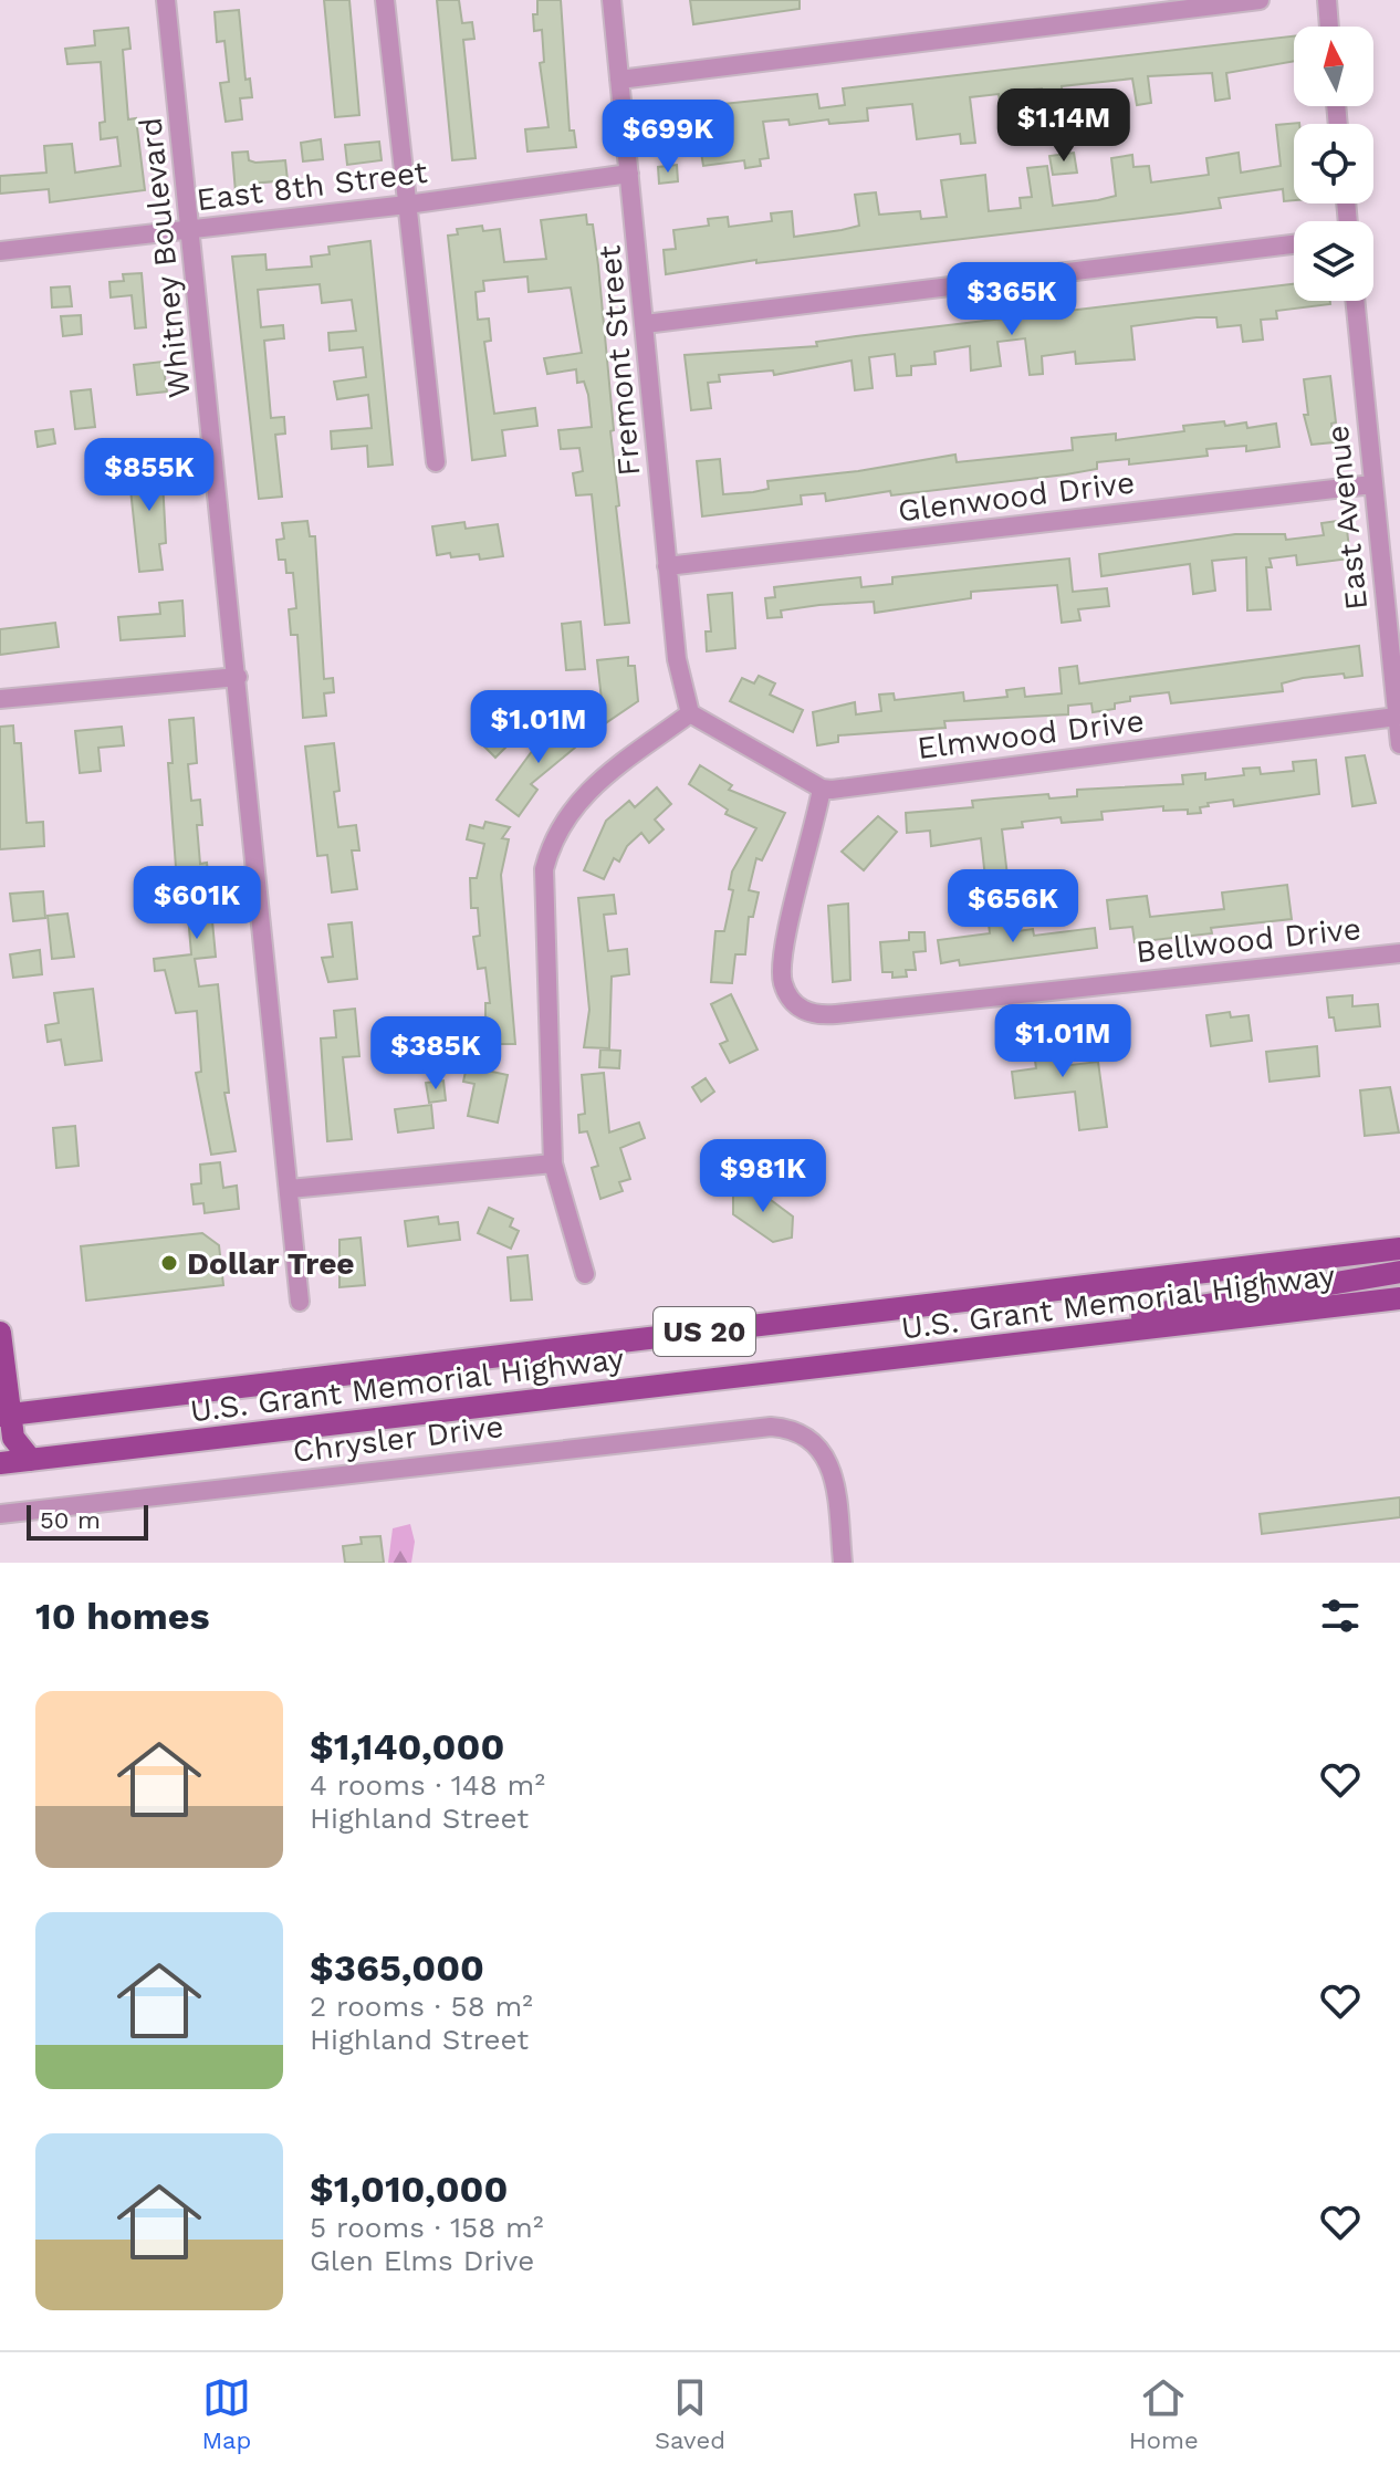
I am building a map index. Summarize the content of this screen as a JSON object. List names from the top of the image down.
{
  "streets": {
    "main road": ["U.S. Grant Memorial Highway", "US 20"],
    "street": [
      "East 8th Street",
      "Whitney Boulevard",
      "Fremont Street",
      "Glenwood Drive",
      "East Avenue",
      "Elmwood Drive",
      "Bellwood Drive",
      "Chrysler Drive"
    ]
  },
  "crossings": [
    ["East 8th Street", "Whitney Boulevard"],
    ["East 8th Street", "Fremont Street"],
    ["Fremont Street", "Glenwood Drive"],
    ["Glenwood Drive", "East Avenue"],
    ["East Avenue", "Elmwood Drive"],
    ["Elmwood Drive", "Bellwood Drive"]
  ],
  "places": ["Dollar Tree"],
  "scale_bar": "50 m",
  "north": "top",
  "page": {
    "price": [
      "$1.14M",
      "$699K",
      "$365K",
      "$855K",
      "$1.01M",
      "$601K",
      "$656K",
      "$1.01M",
      "$385K",
      "$981K"
    ],
    "scale": "50 m",
    "heading": "10 homes",
    "list": [
      {
        "name": "$1,140,000",
        "note": "4 rooms · 148 m² · Highland Street"
      },
      {
        "name": "$365,000",
        "note": "2 rooms · 58 m² · Highland Street"
      },
      {
        "name": "$1,010,000",
        "note": "5 rooms · 158 m² · Glen Elms Drive"
      }
    ],
    "tabs": ["Map", "Saved", "Home"]
  }
}
